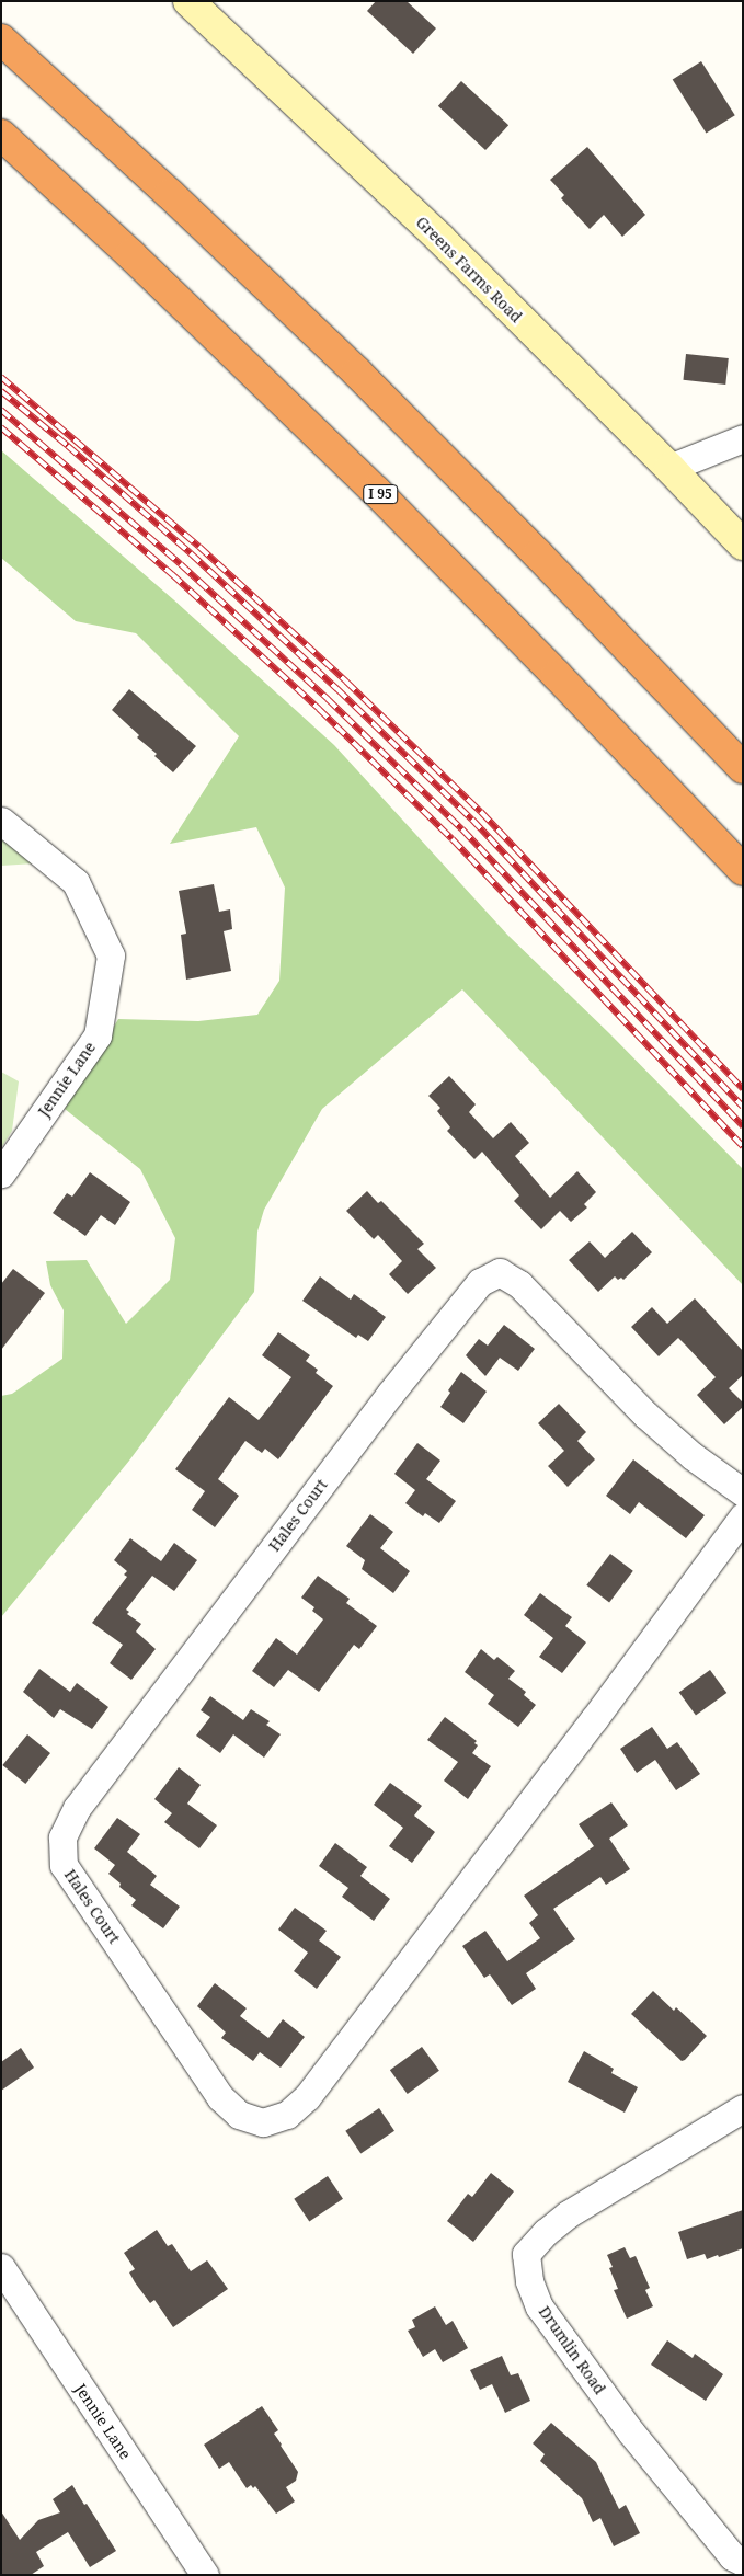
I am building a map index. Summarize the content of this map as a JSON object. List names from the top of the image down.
{
  "streets": {
    "highway": ["I 95"],
    "main road": ["Greens Farms Road"],
    "street": ["Jennie Lane", "Hales Court", "Drumlin Road"]
  }
}
